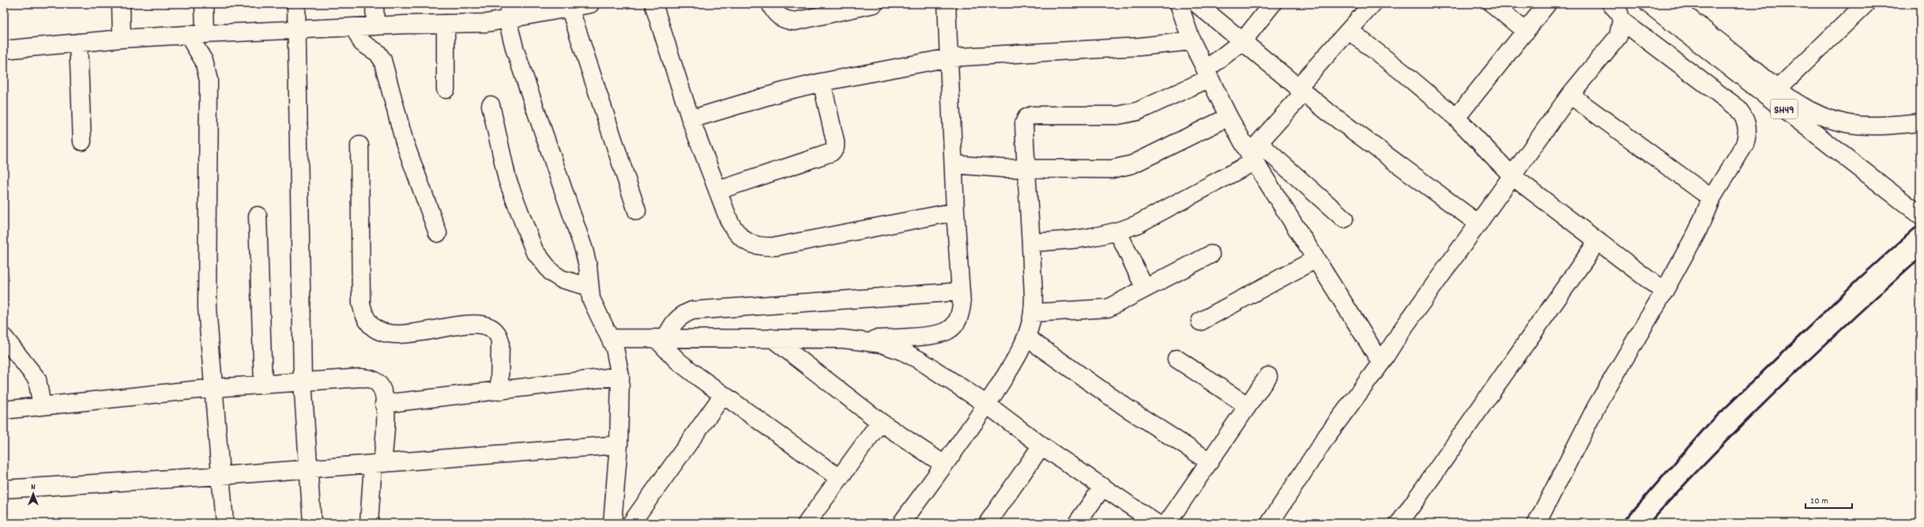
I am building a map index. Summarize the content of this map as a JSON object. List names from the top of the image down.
{
  "streets": {
    "street": ["SH49"]
  },
  "scale_bar": "20 m",
  "north": "top"
}
